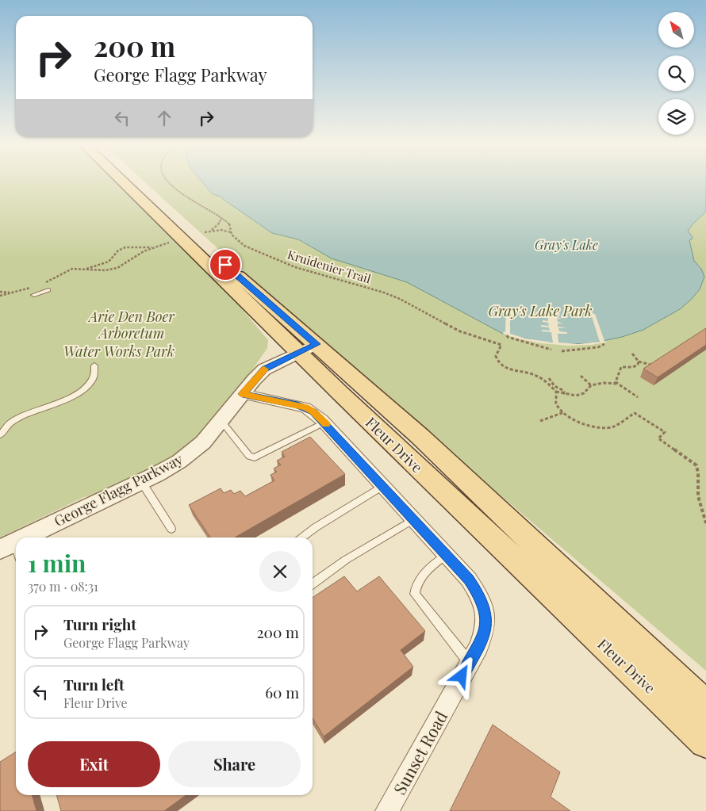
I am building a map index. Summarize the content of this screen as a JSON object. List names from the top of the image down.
{
  "streets": {
    "main road": ["Fleur Drive"],
    "street": ["George Flagg Parkway", "Sunset Road"],
    "path": ["Kruidenier Trail"]
  },
  "crossings": [
    ["Fleur Drive", "George Flagg Parkway"],
    ["George Flagg Parkway", "Sunset Road"]
  ],
  "water": ["Gray's Lake"],
  "parks": ["Gray's Lake Park", "Arie Den Boer Arboretum", "Water Works Park"],
  "north": "top left",
  "page": {
    "turn": ["200 m", "George Flagg Parkway"],
    "heading": ["1 min", "370 m · 08:31"],
    "list": [
      {
        "name": "Turn right",
        "note": "George Flagg Parkway",
        "value": "200 m"
      },
      {
        "name": "Turn left",
        "note": "Fleur Drive",
        "value": "60 m"
      }
    ],
    "buttons": ["Exit", "Share"]
  }
}
